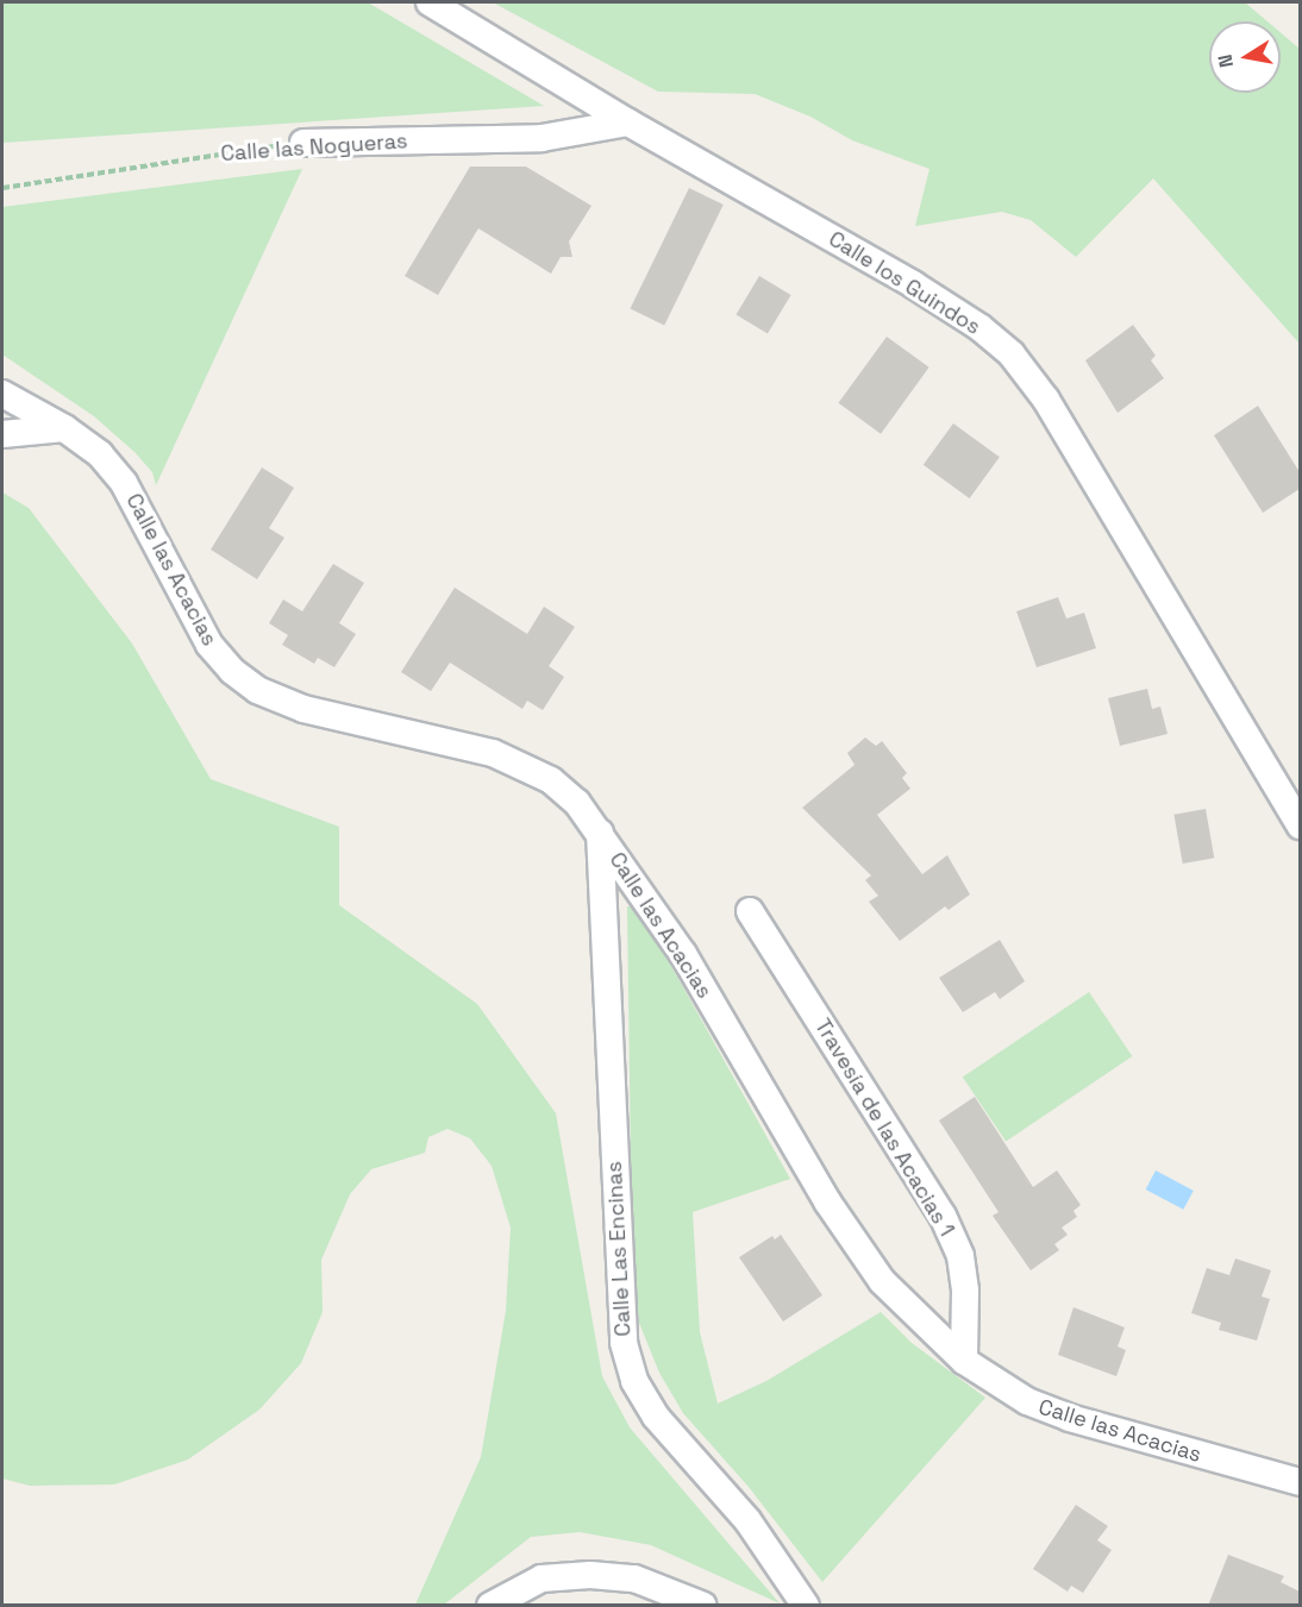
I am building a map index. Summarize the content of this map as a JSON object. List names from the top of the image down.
{
  "streets": {
    "street": [
      "Calle las Nogueras",
      "Calle los Guindos",
      "Calle las Acacias",
      "Travesía de las Acacias 1",
      "Calle Las Encinas"
    ]
  },
  "crossings": [
    ["Calle las Nogueras", "Calle los Guindos"],
    ["Calle las Acacias", "Travesía de las Acacias 1"],
    ["Calle las Acacias", "Calle Las Encinas"]
  ],
  "north": "left"
}
